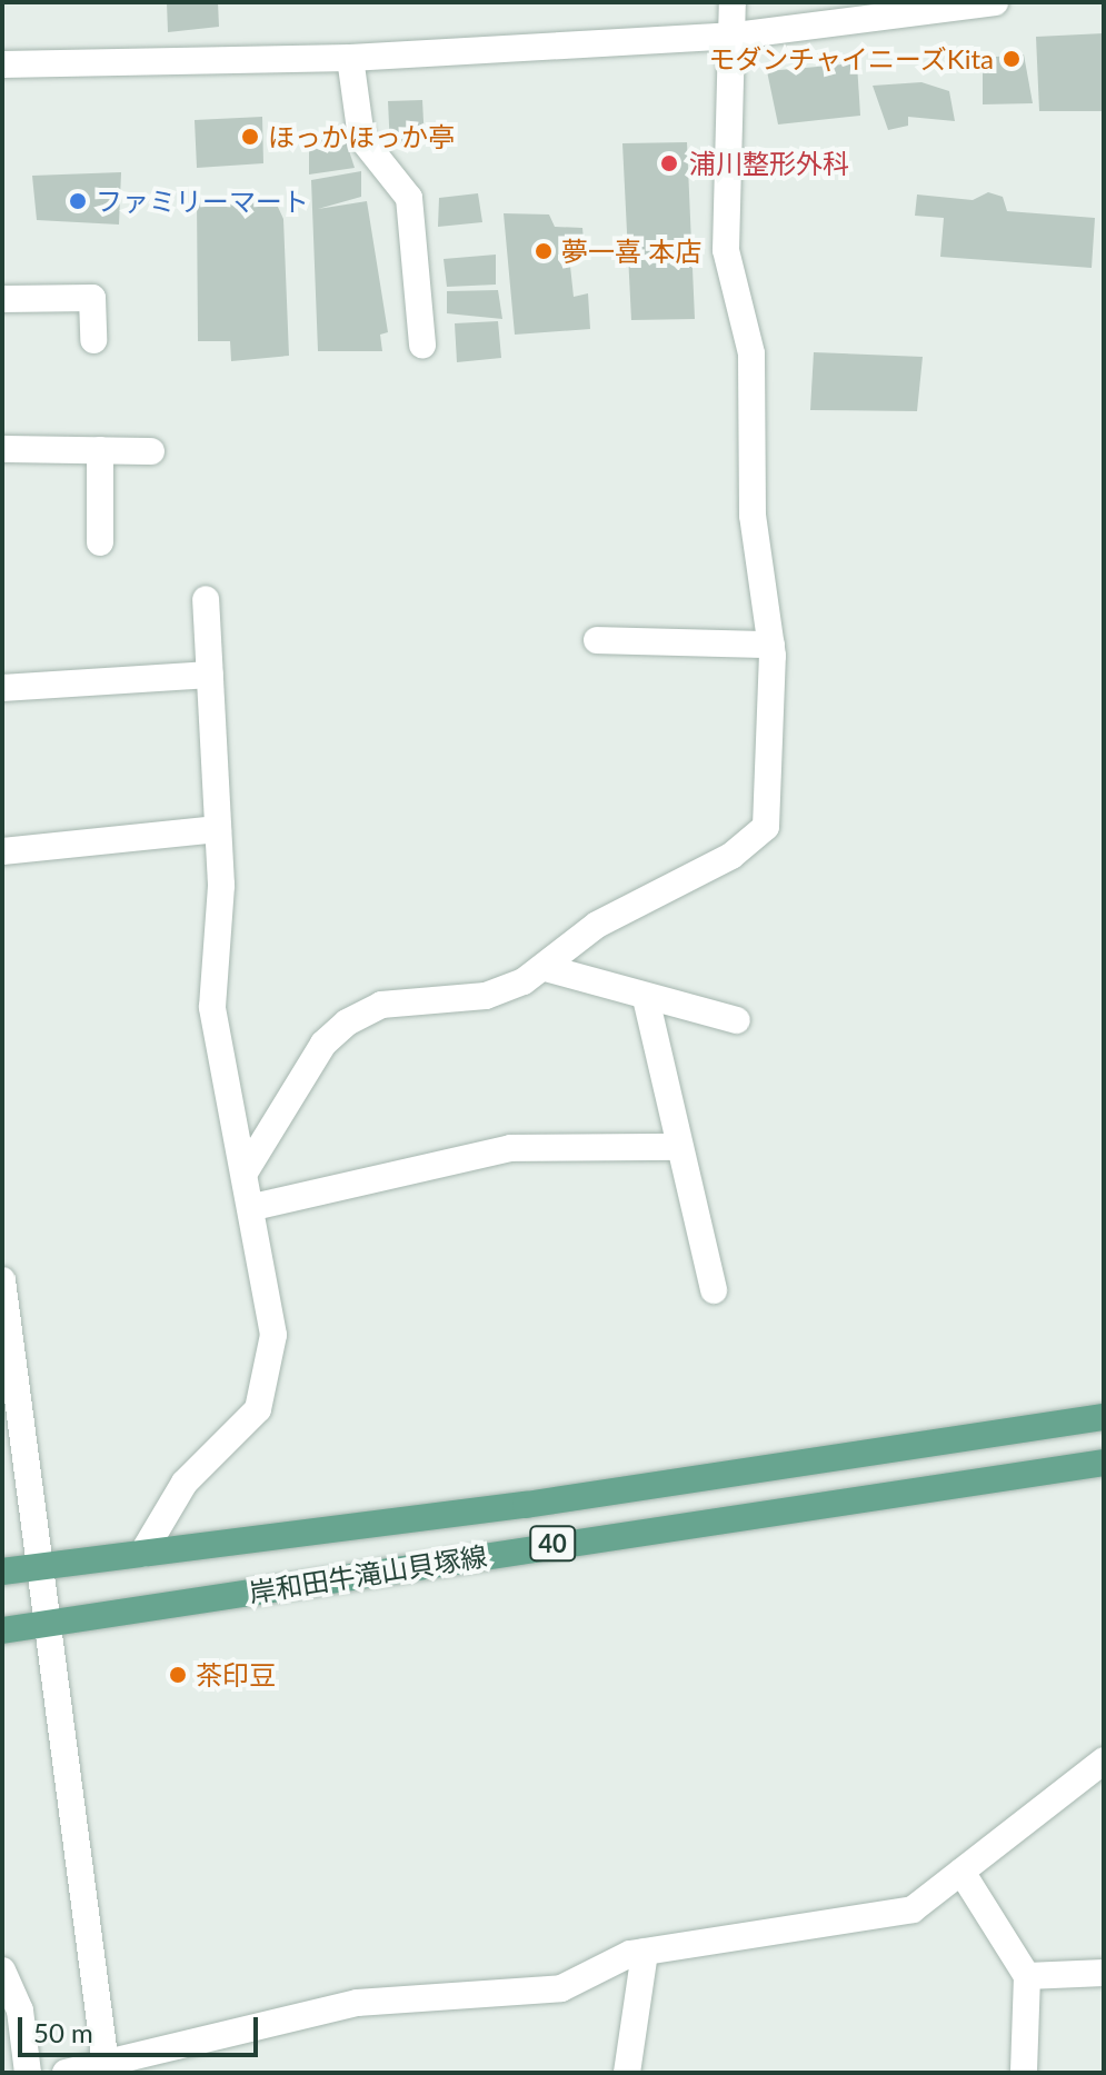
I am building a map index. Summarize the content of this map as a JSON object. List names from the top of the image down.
{
  "streets": {
    "main road": ["40", "岸和田牛滝山貝塚線"]
  },
  "places": [
    "モダンチャイニーズKita",
    "ほっかほっか亭",
    "浦川整形外科",
    "ファミリーマート",
    "夢一喜 本店",
    "茶印豆"
  ],
  "scale_bar": "50 m"
}
